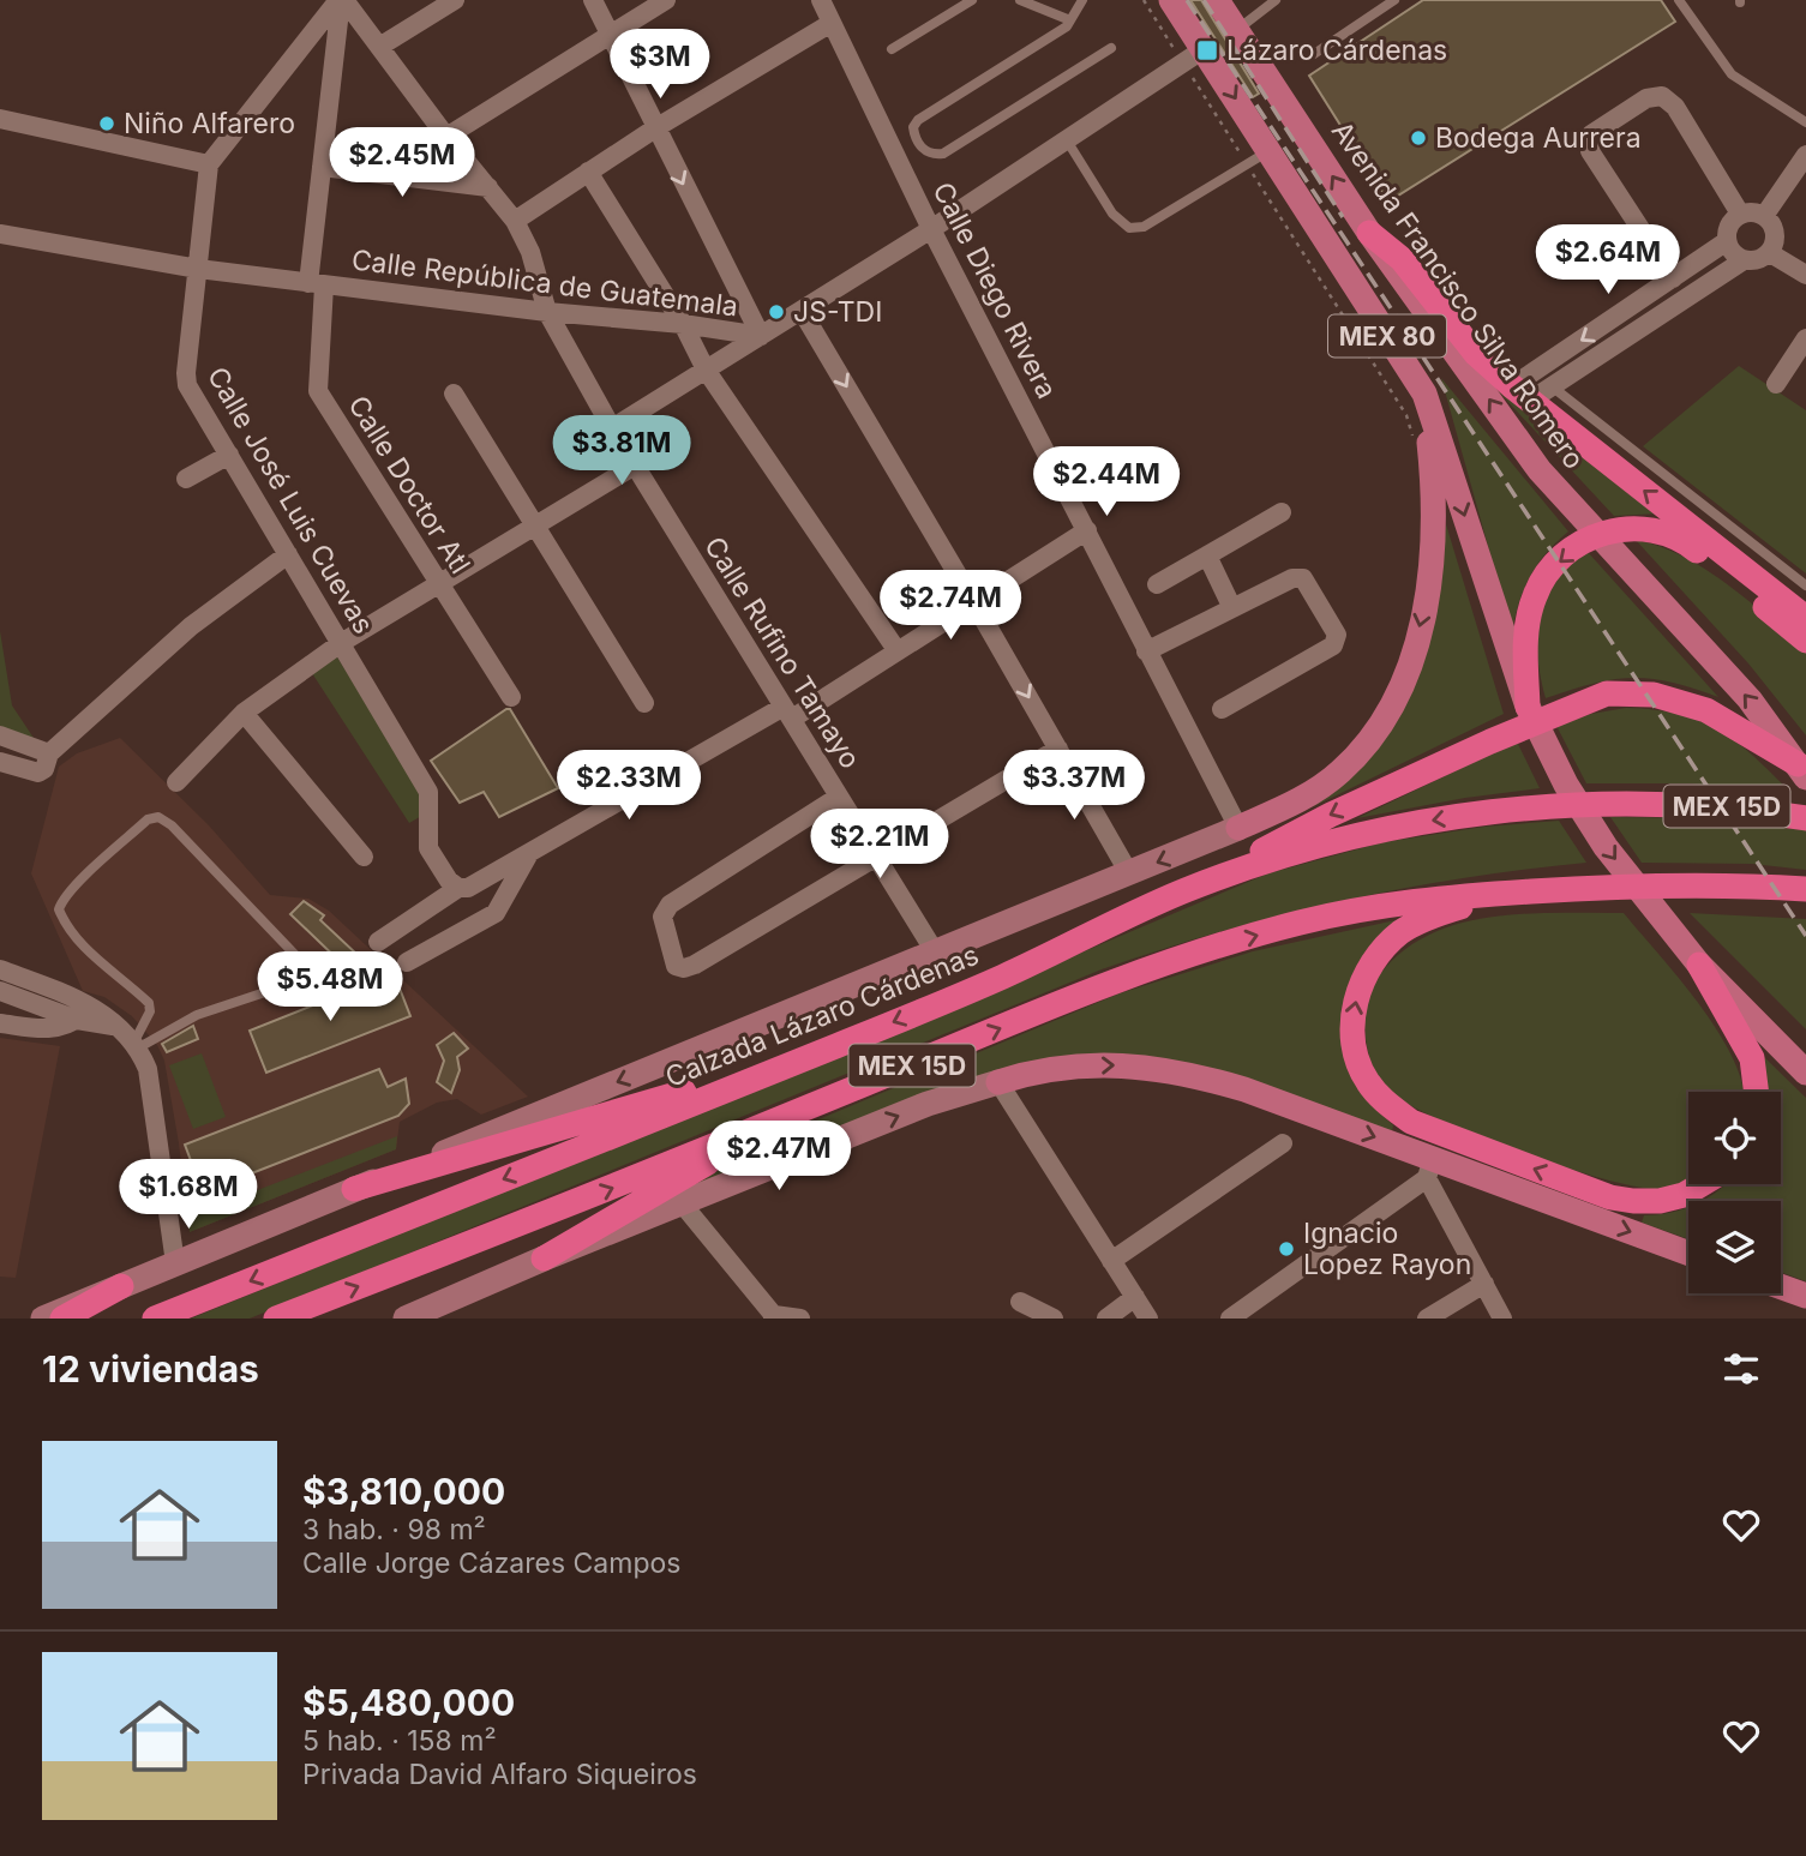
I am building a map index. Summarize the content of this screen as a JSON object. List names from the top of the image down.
{
  "streets": {
    "highway": ["MEX 15D", "Calzada Lázaro Cárdenas"],
    "main road": ["Avenida Francisco Silva Romero", "MEX 80"],
    "street": [
      "Calle República de Guatemala",
      "Calle Diego Rivera",
      "Calle Doctor Atl",
      "Calle José Luis Cuevas",
      "Calle Rufino Tamayo"
    ]
  },
  "crossings": [
    ["Calle República de Guatemala", "Calle Diego Rivera"],
    ["Calle República de Guatemala", "MEX 80"],
    ["Calle República de Guatemala", "Calle Doctor Atl"],
    ["Calle República de Guatemala", "Calle José Luis Cuevas"],
    ["Calle República de Guatemala", "Calle Rufino Tamayo"],
    ["Calle Doctor Atl", "Calle Rufino Tamayo"]
  ],
  "places": {
    "transit": ["Lázaro Cárdenas"],
    "other": [
      "Niño Alfarero",
      "Bodega Aurrera",
      "JS-TDI",
      "Ignacio Lopez Rayon"
    ]
  },
  "page": {
    "price": [
      "$3M",
      "$2.45M",
      "$2.64M",
      "$3.81M",
      "$2.44M",
      "$2.74M",
      "$2.33M",
      "$3.37M",
      "$2.21M",
      "$5.48M",
      "$2.47M",
      "$1.68M"
    ],
    "heading": "12 viviendas",
    "list": [
      {
        "name": "$3,810,000",
        "note": "3 hab. · 98 m² · Calle Jorge Cázares Campos"
      },
      {
        "name": "$5,480,000",
        "note": "5 hab. · 158 m² · Privada David Alfaro Siqueiros"
      }
    ]
  }
}
